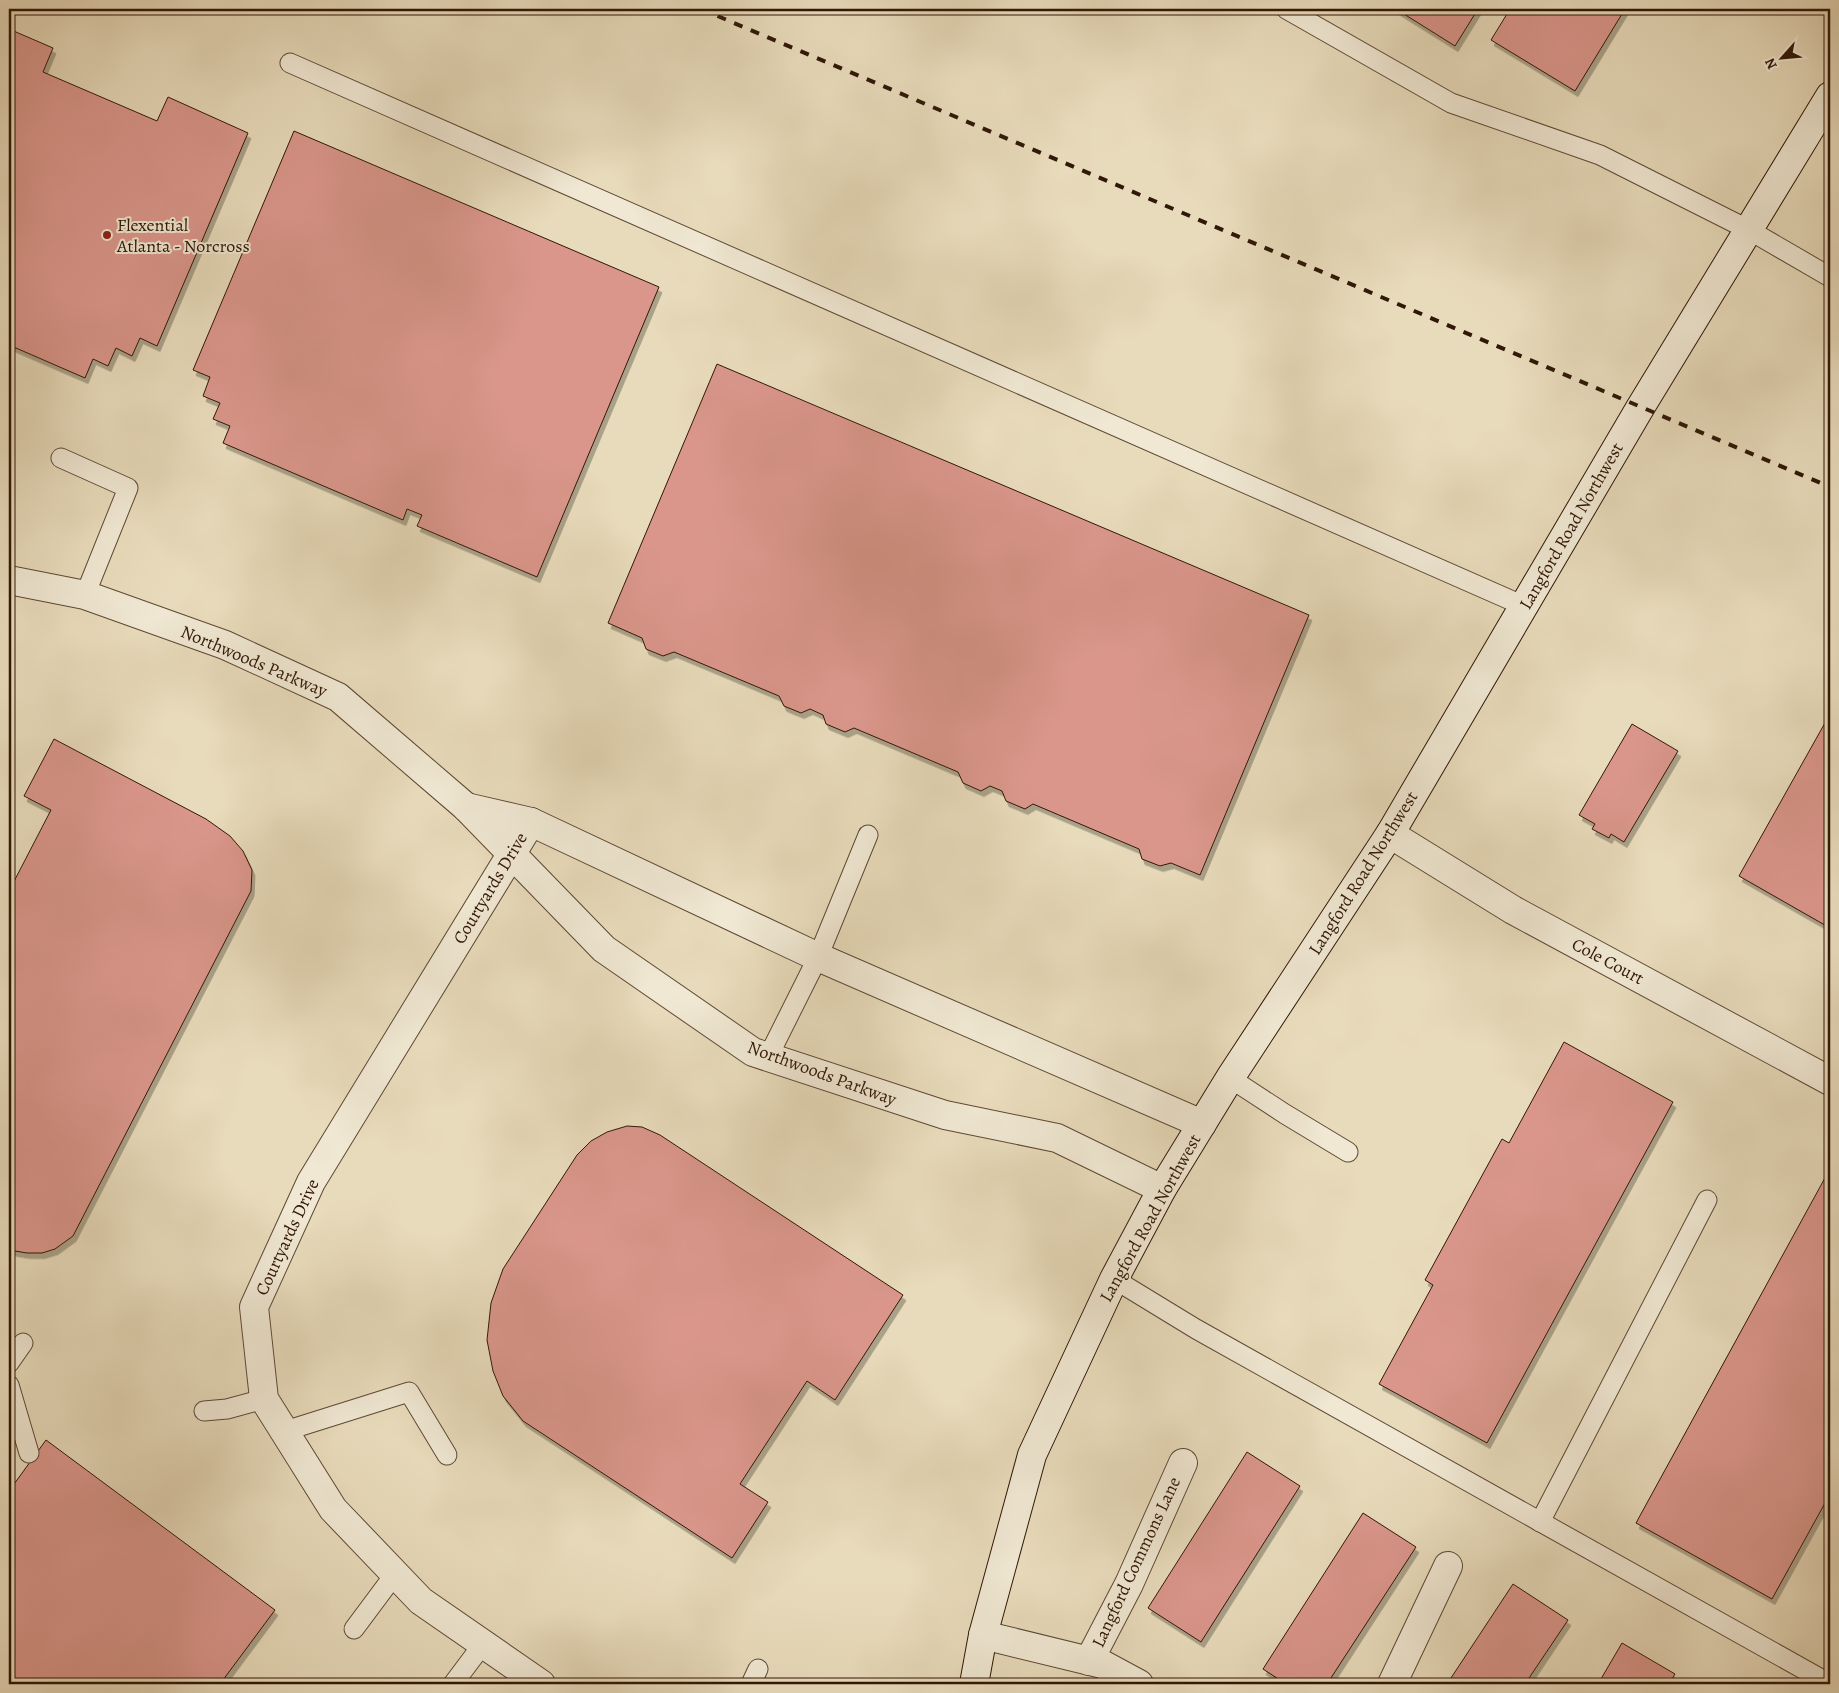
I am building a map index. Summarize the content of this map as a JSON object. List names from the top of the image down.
{
  "streets": {
    "street": [
      "Langford Road Northwest",
      "Northwoods Parkway",
      "Courtyards Drive",
      "Cole Court",
      "Langford Commons Lane"
    ]
  },
  "crossings": [
    ["Langford Road Northwest", "Northwoods Parkway"],
    ["Langford Road Northwest", "Cole Court"],
    ["Northwoods Parkway", "Courtyards Drive"]
  ],
  "places": ["Flexential Atlanta - Norcross"],
  "north": "bottom left"
}
